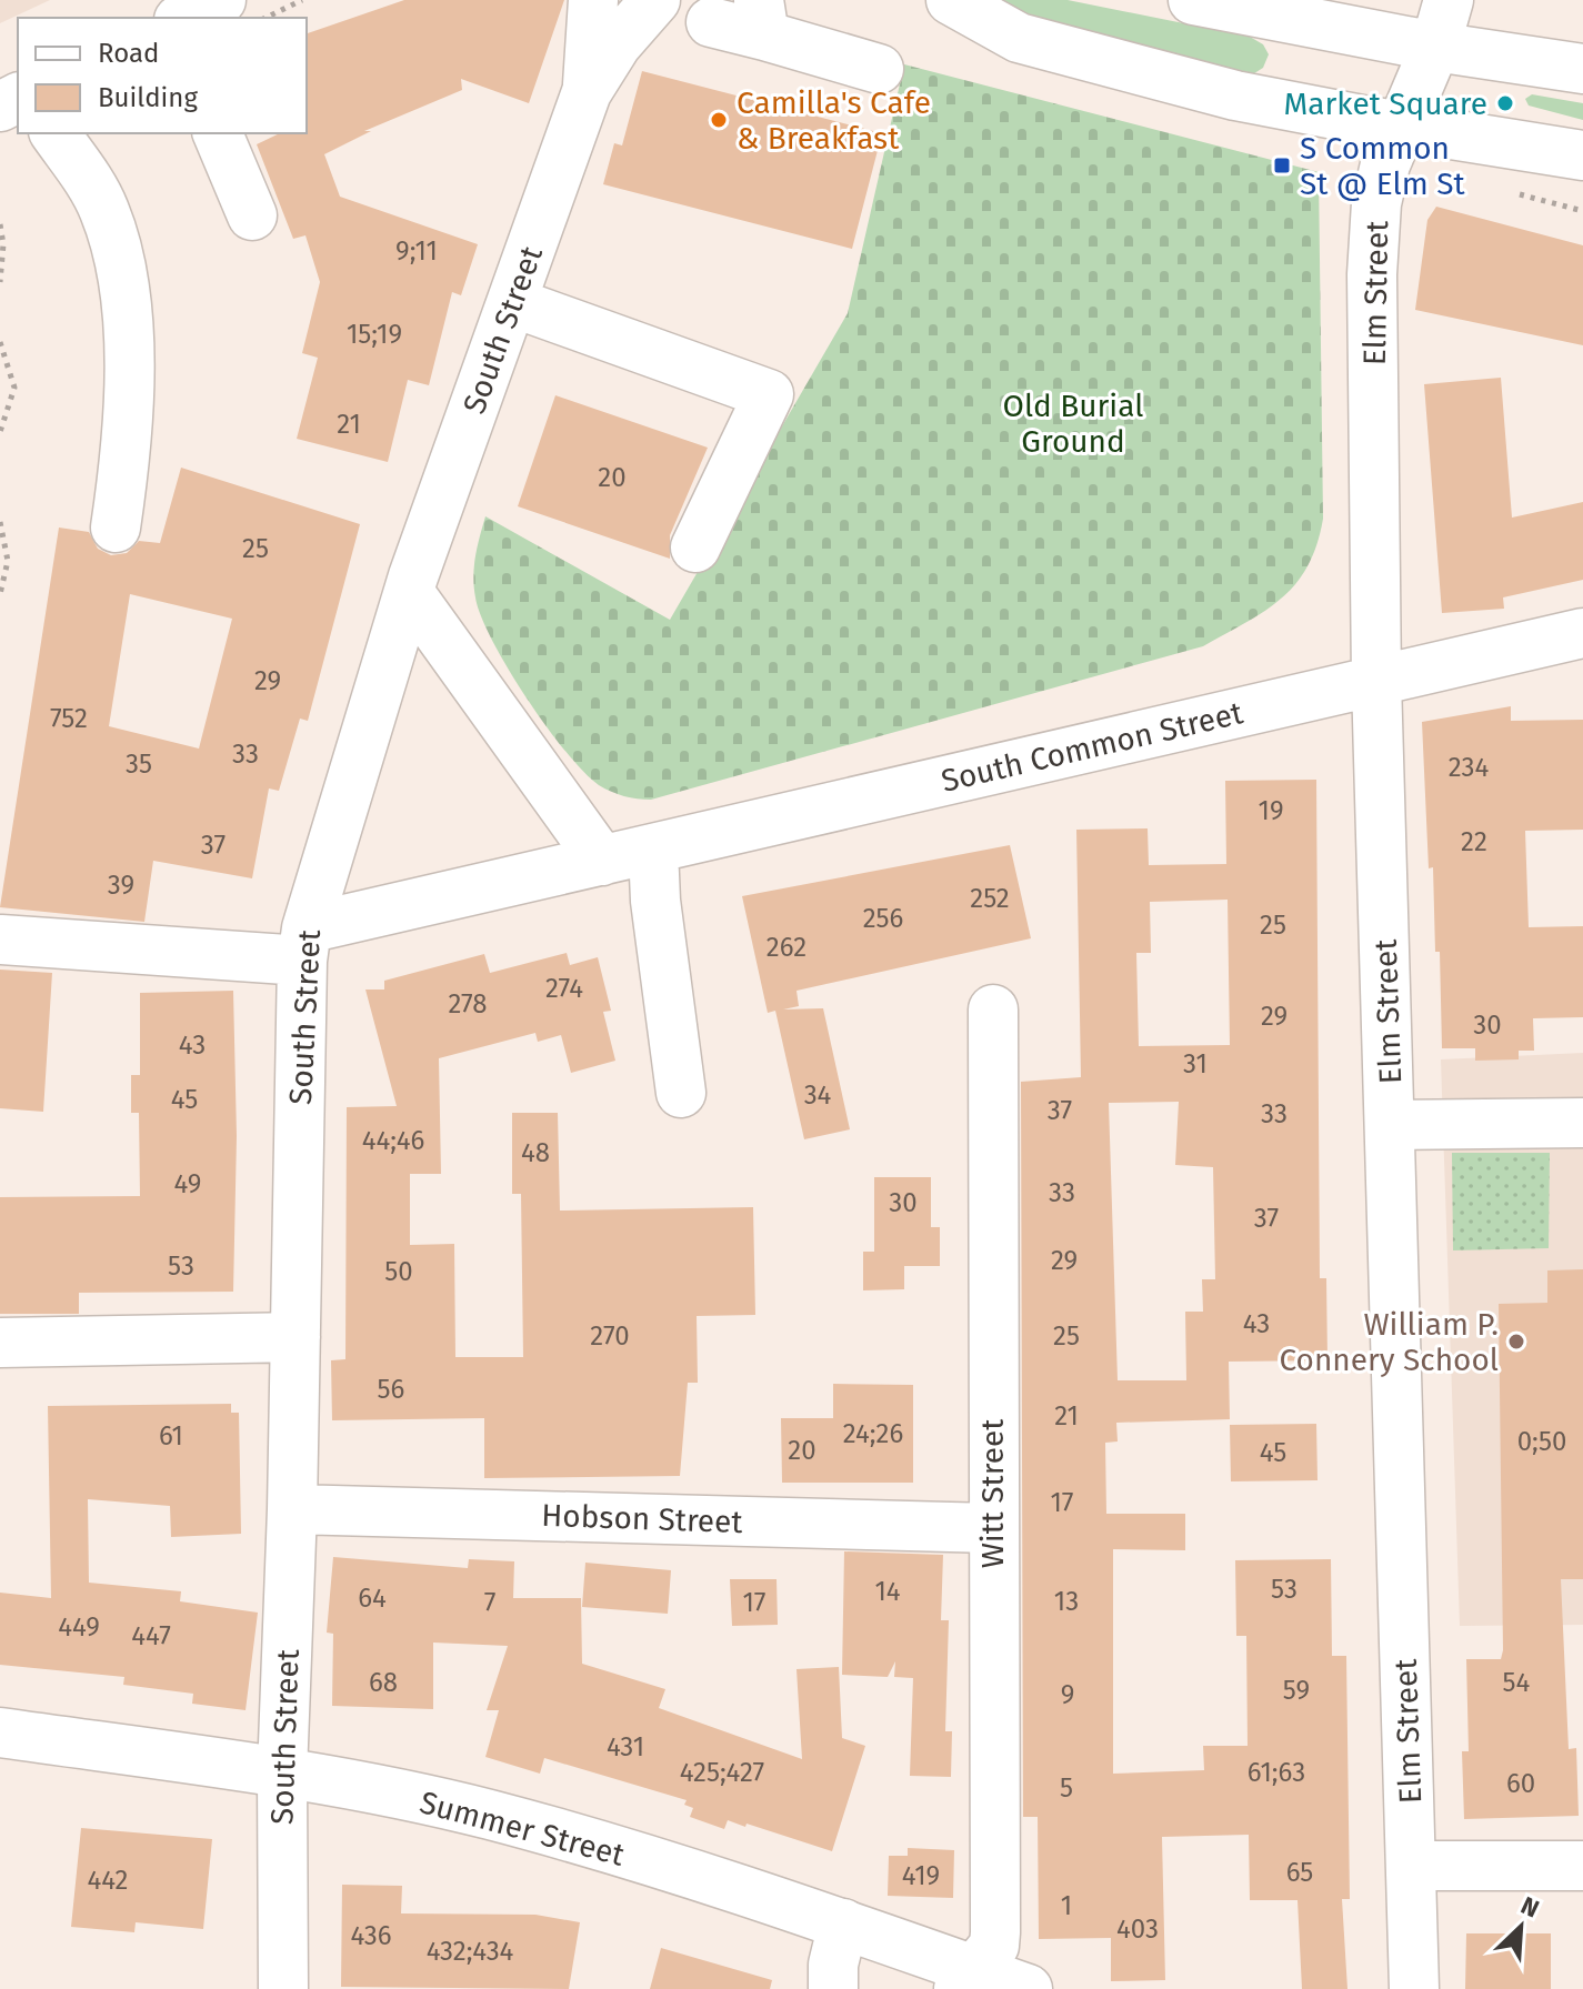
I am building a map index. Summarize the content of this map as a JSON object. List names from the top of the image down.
{
  "streets": {
    "street": [
      "Elm Street",
      "South Street",
      "South Common Street",
      "Witt Street",
      "Hobson Street",
      "Summer Street"
    ]
  },
  "crossings": [
    ["Elm Street", "South Common Street"],
    ["South Street", "South Common Street"],
    ["South Street", "Hobson Street"],
    ["South Street", "Summer Street"],
    ["Witt Street", "Hobson Street"],
    ["Witt Street", "Summer Street"]
  ],
  "parks": ["Old Burial Ground"],
  "places": {
    "other": ["Market Square", "Camilla's Cafe & Breakfast", "William P. Connery School"],
    "transit": ["S Common St @ Elm St"]
  },
  "house_numbers": [
    "9;11",
    "15;19",
    "21",
    "20",
    "25",
    "29",
    "752",
    "33",
    "35",
    "234",
    "19",
    "22",
    "37",
    "39",
    "252",
    "256",
    "25",
    "262",
    "274",
    "278",
    "29",
    "30",
    "43",
    "31",
    "34",
    "45",
    "37",
    "33",
    "44;46",
    "48",
    "49",
    "33",
    "30",
    "37",
    "29",
    "53",
    "50",
    "43",
    "270",
    "25",
    "56",
    "21",
    "24;26",
    "61",
    "0;50",
    "20",
    "45",
    "17",
    "53",
    "14",
    "64",
    "13",
    "7",
    "17",
    "449",
    "447",
    "68",
    "54",
    "59",
    "9",
    "431",
    "425;427",
    "61;63",
    "60",
    "5",
    "65",
    "419",
    "442",
    "1",
    "403",
    "436",
    "432;434"
  ],
  "legend": ["Road", "Building"],
  "north": "top right"
}
